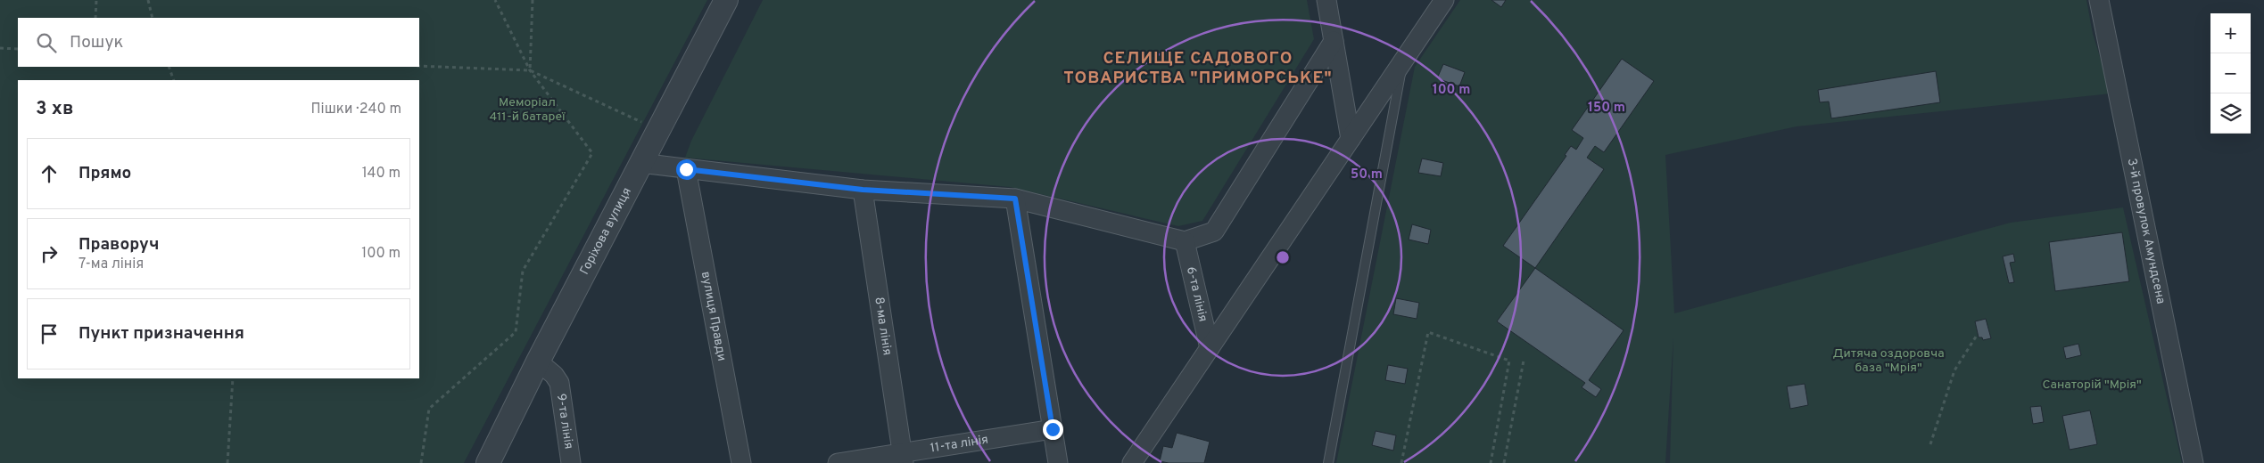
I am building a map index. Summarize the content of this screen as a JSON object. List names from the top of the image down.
{
  "streets": {
    "street": [
      "Горіхова вулиця",
      "3-й провулок Амундсена",
      "6-та лінія",
      "вулиця Правди",
      "8-ма лінія",
      "9-та лінія",
      "11-та лінія"
    ]
  },
  "crossings": [
    ["Горіхова вулиця", "9-та лінія"],
    ["8-ма лінія", "11-та лінія"]
  ],
  "districts": ["СЕЛИЩЕ САДОВОГО ТОВАРИСТВА \"ПРИМОРСЬКЕ\""],
  "parks": ["Меморіал 411-й батареї", "Дитяча оздоровча база \"Мрія\"", "Санаторій \"Мрія\""],
  "page": {
    "map_buttons": ["+", "−"],
    "search": "Пошук",
    "heading": ["3 хв", "Пішки · 240 m"],
    "list": [
      ["Прямо", "140 m"],
      ["Праворуч", "7-ма лінія", "100 m"],
      "Пункт призначення"
    ]
  },
  "rings": ["100 m", "150 m", "50 m"]
}
